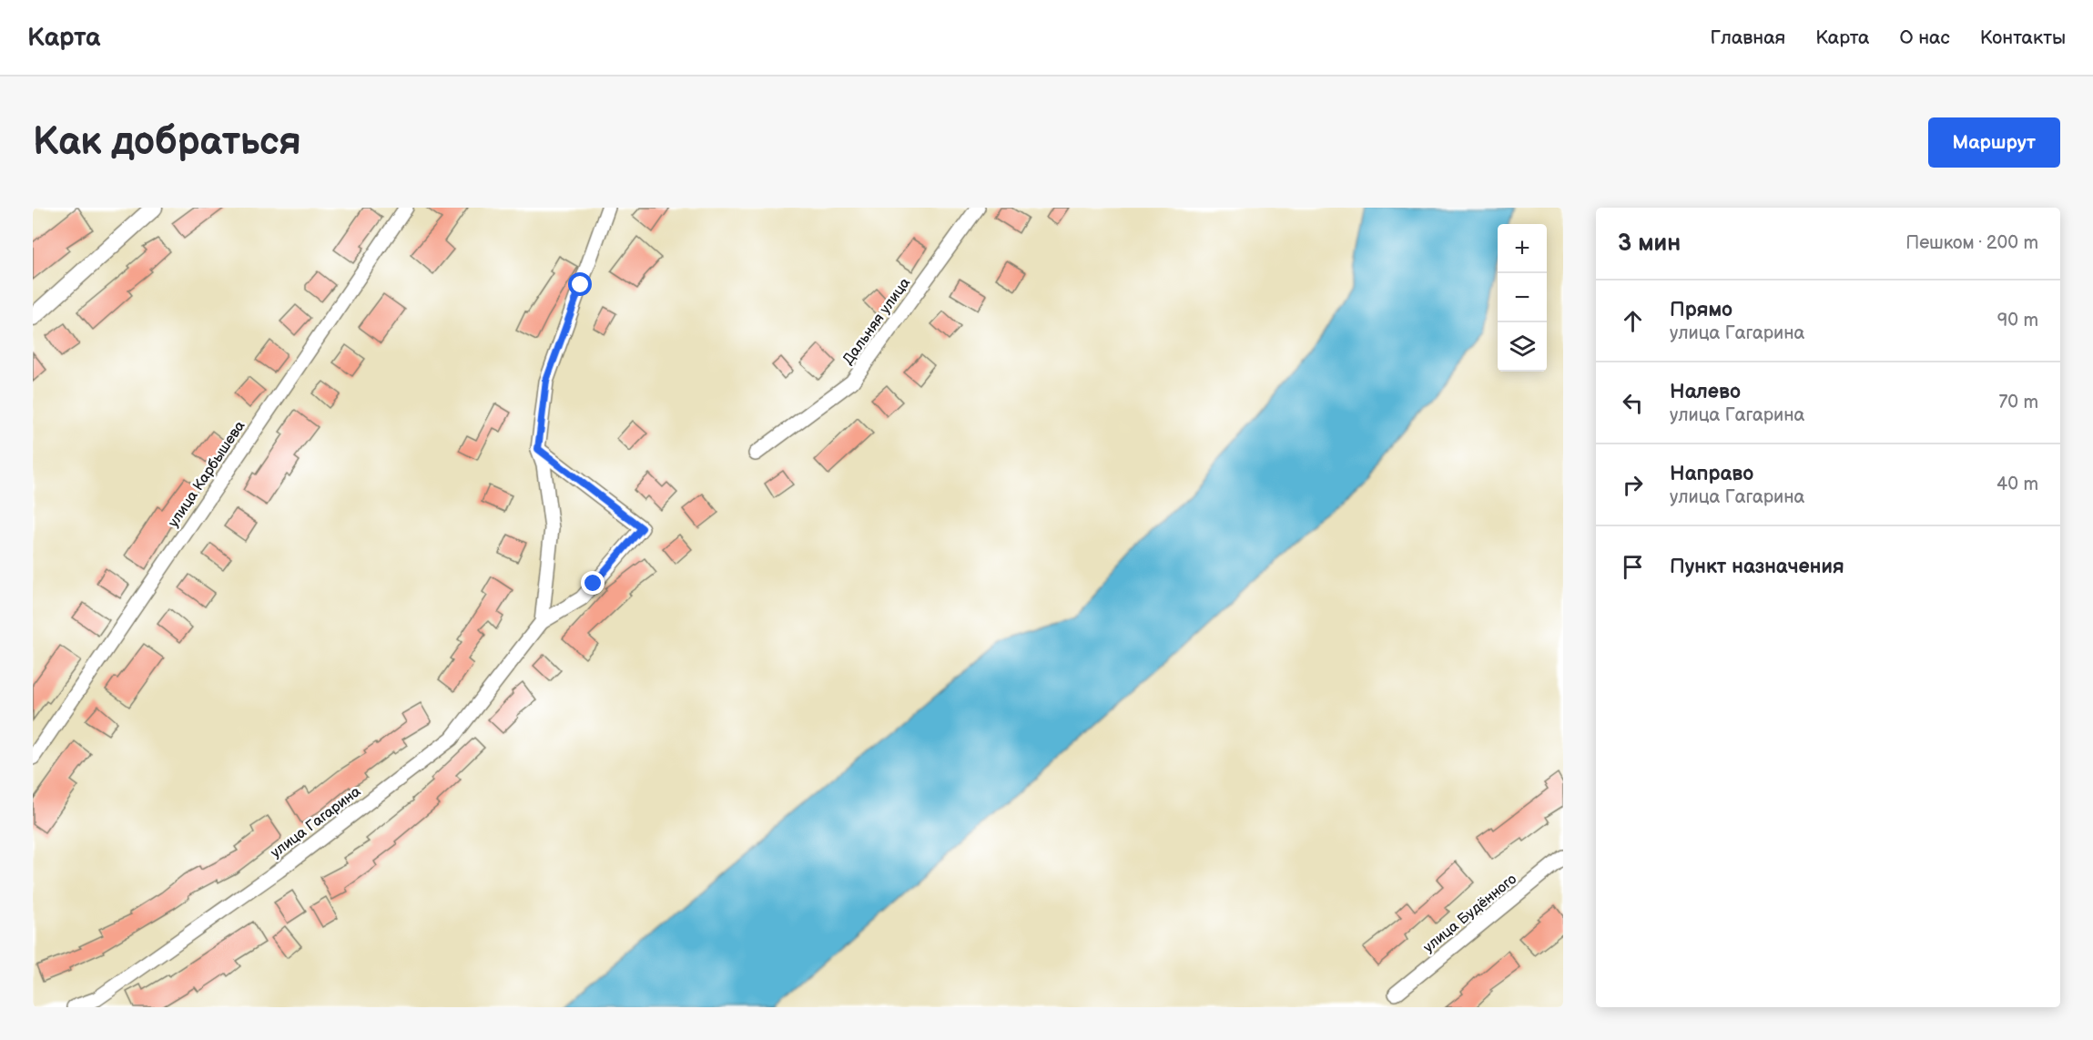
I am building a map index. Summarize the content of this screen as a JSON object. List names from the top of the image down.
{
  "streets": {
    "street": [
      "Дальняя улица",
      "улица Карбышева",
      "улица Гагарина",
      "улица Будённого"
    ]
  },
  "page": {
    "header": "Карта",
    "nav": [
      "Главная",
      "Карта",
      "О нас",
      "Контакты"
    ],
    "buttons": "Маршрут",
    "title": "Как добраться",
    "heading": ["3 мин", "Пешком · 200 m"],
    "map_buttons": ["+", "−"],
    "list": [
      ["Прямо", "улица Гагарина", "90 m"],
      ["Налево", "улица Гагарина", "70 m"],
      ["Направо", "улица Гагарина", "40 m"],
      "Пункт назначения"
    ]
  }
}
